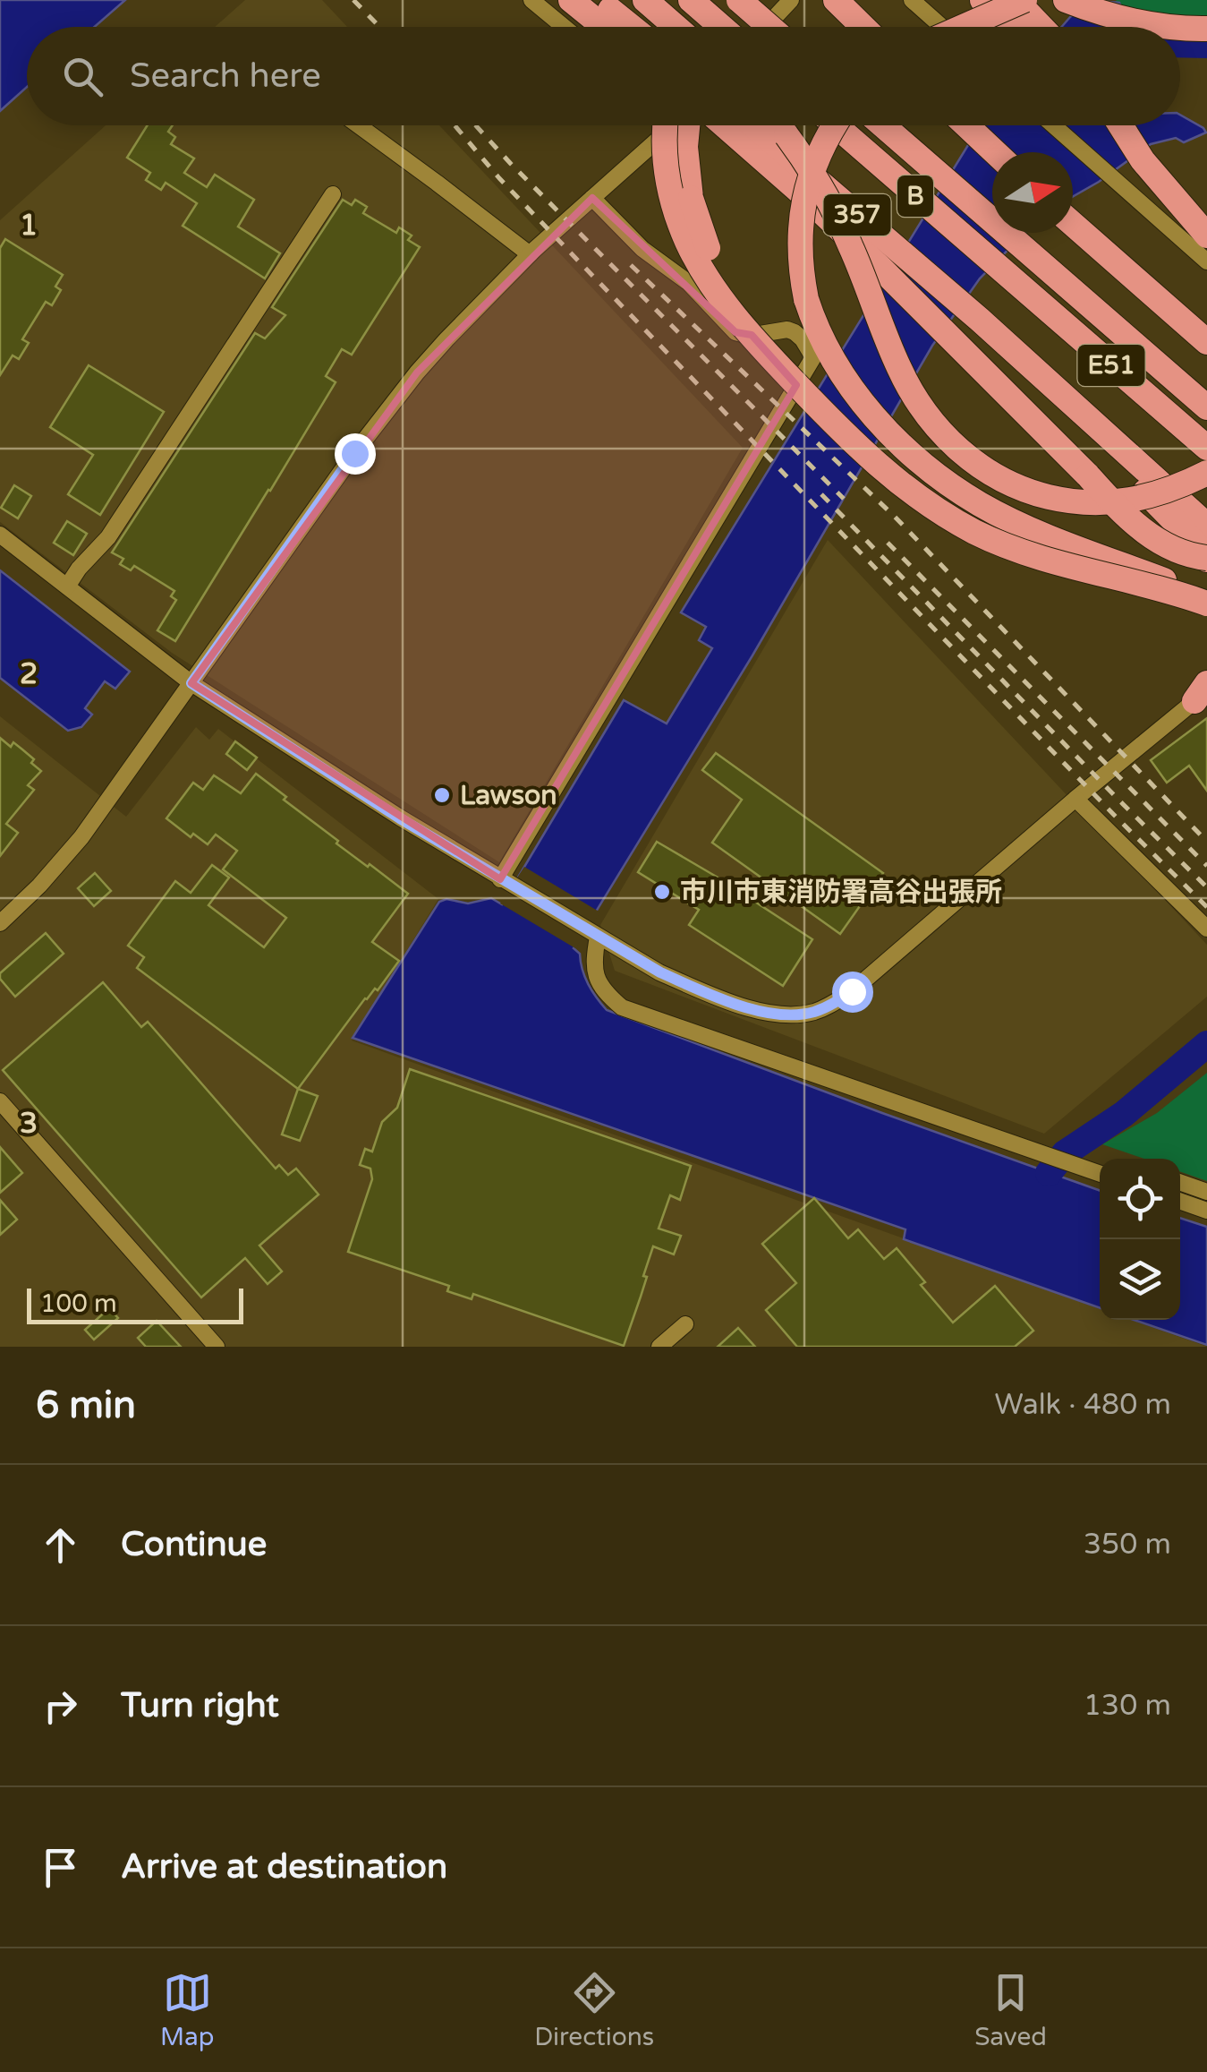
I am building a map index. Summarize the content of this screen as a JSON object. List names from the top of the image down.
{
  "streets": {
    "highway": ["B", "357", "E51"]
  },
  "crossings": [
    ["B", "E51"]
  ],
  "places": ["Lawson", "市川市東消防署高谷出張所"],
  "scale_bar": "100 m",
  "north": "right",
  "page": {
    "search": "Search here",
    "scale": "100 m",
    "heading": ["6 min", "Walk · 480 m"],
    "list": [
      ["Continue", "350 m"],
      ["Turn right", "130 m"],
      "Arrive at destination"
    ],
    "nav": ["Map", "Directions", "Saved"]
  },
  "grid": {
    "rows": ["1", "2", "3"]
  }
}
